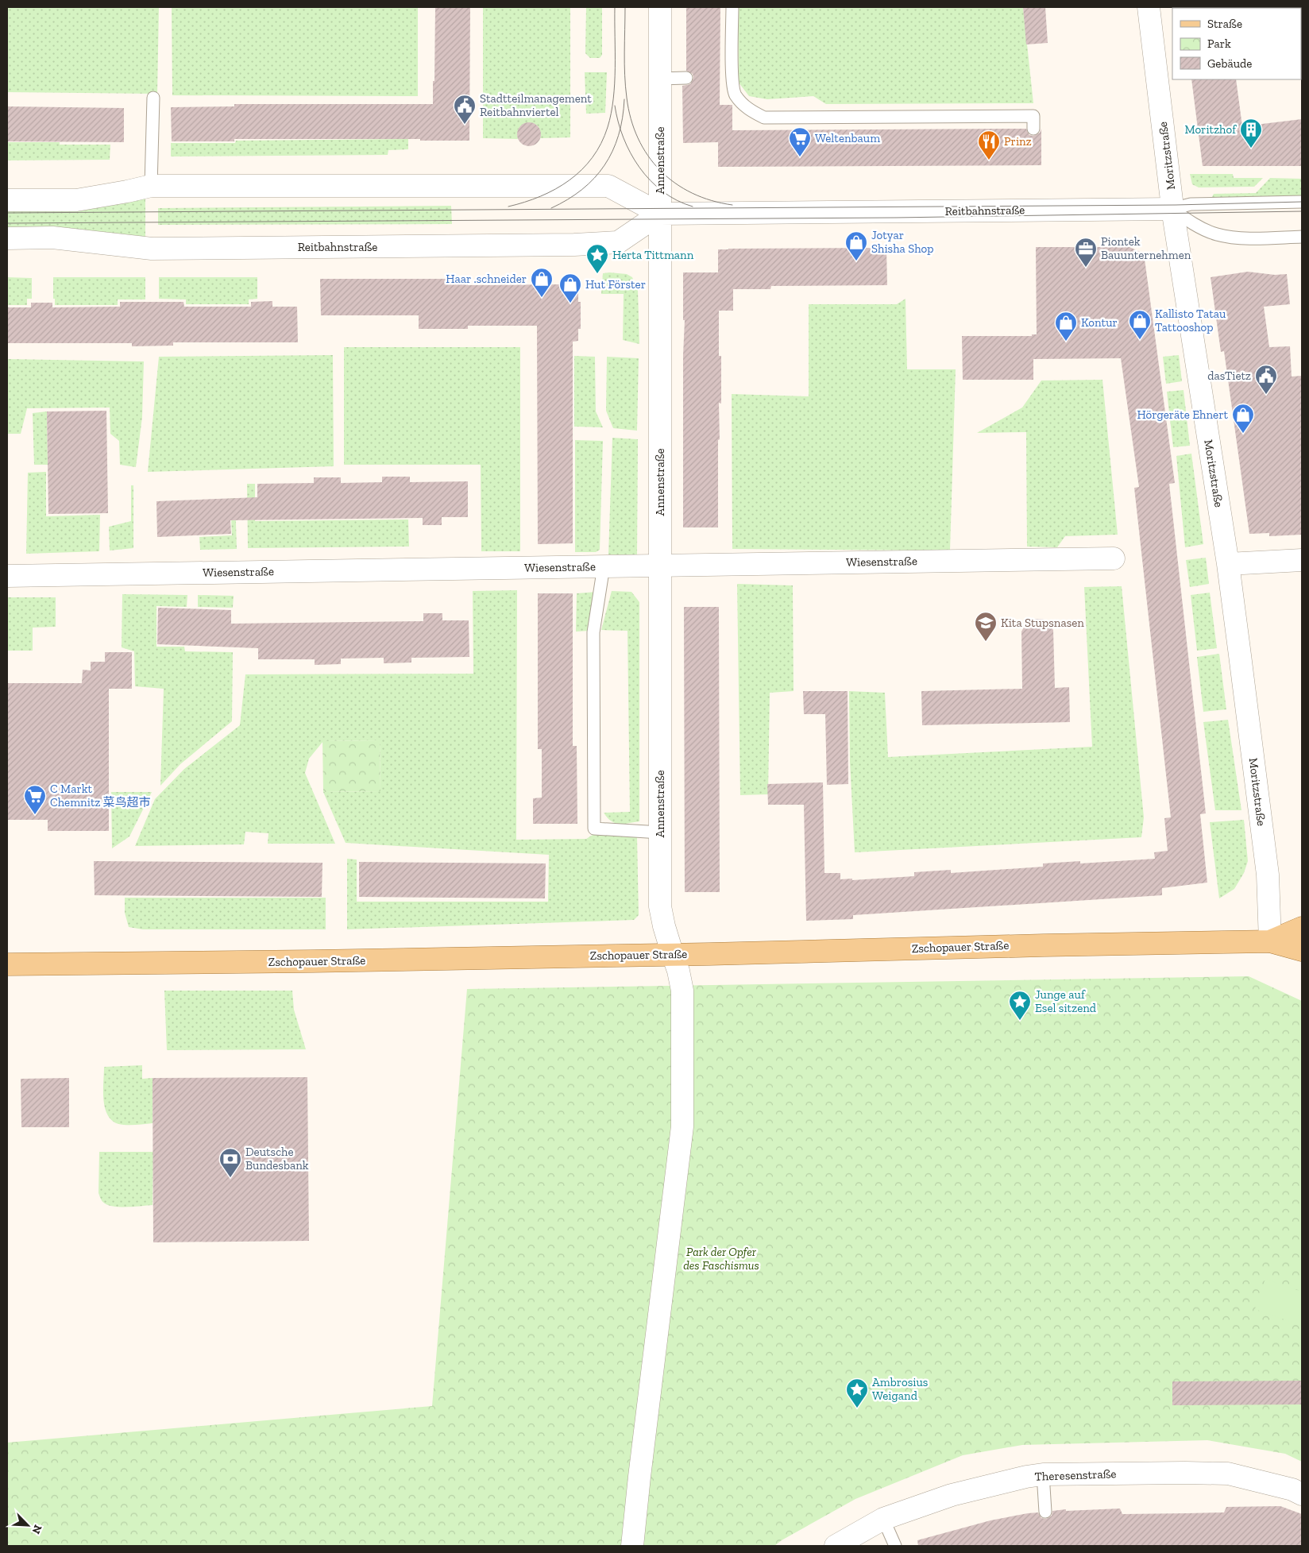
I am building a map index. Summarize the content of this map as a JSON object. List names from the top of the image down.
{
  "streets": {
    "main road": ["Zschopauer Straße"],
    "street": [
      "Moritzstraße",
      "Annenstraße",
      "Reitbahnstraße",
      "Wiesenstraße",
      "Theresenstraße"
    ]
  },
  "crossings": [
    ["Moritzstraße", "Reitbahnstraße"],
    ["Moritzstraße", "Zschopauer Straße"],
    ["Annenstraße", "Reitbahnstraße"],
    ["Annenstraße", "Wiesenstraße"],
    ["Annenstraße", "Zschopauer Straße"]
  ],
  "parks": ["Park der Opfer des Faschismus"],
  "places": {
    "public building": ["Stadtteilmanagement Reitbahnviertel", "dasTietz"],
    "building": ["Moritzhof"],
    "supermarket": ["Weltenbaum", "C Markt Chemnitz 菜鸟超市"],
    "restaurant": ["Prinz"],
    "shop": [
      "Jotyar Shisha Shop",
      "Haar .schneider",
      "Hut Förster",
      "Kallisto Tatau Tattooshop",
      "Kontur",
      "Hörgeräte Ehnert"
    ],
    "office": ["Piontek Bauunternehmen"],
    "place": ["Herta Tittmann", "Junge auf Esel sitzend", "Ambrosius Weigand"],
    "school or university": ["Kita Stupsnasen"],
    "bank": ["Deutsche Bundesbank"]
  },
  "legend": ["Straße", "Park", "Gebäude"],
  "north": "bottom right"
}
